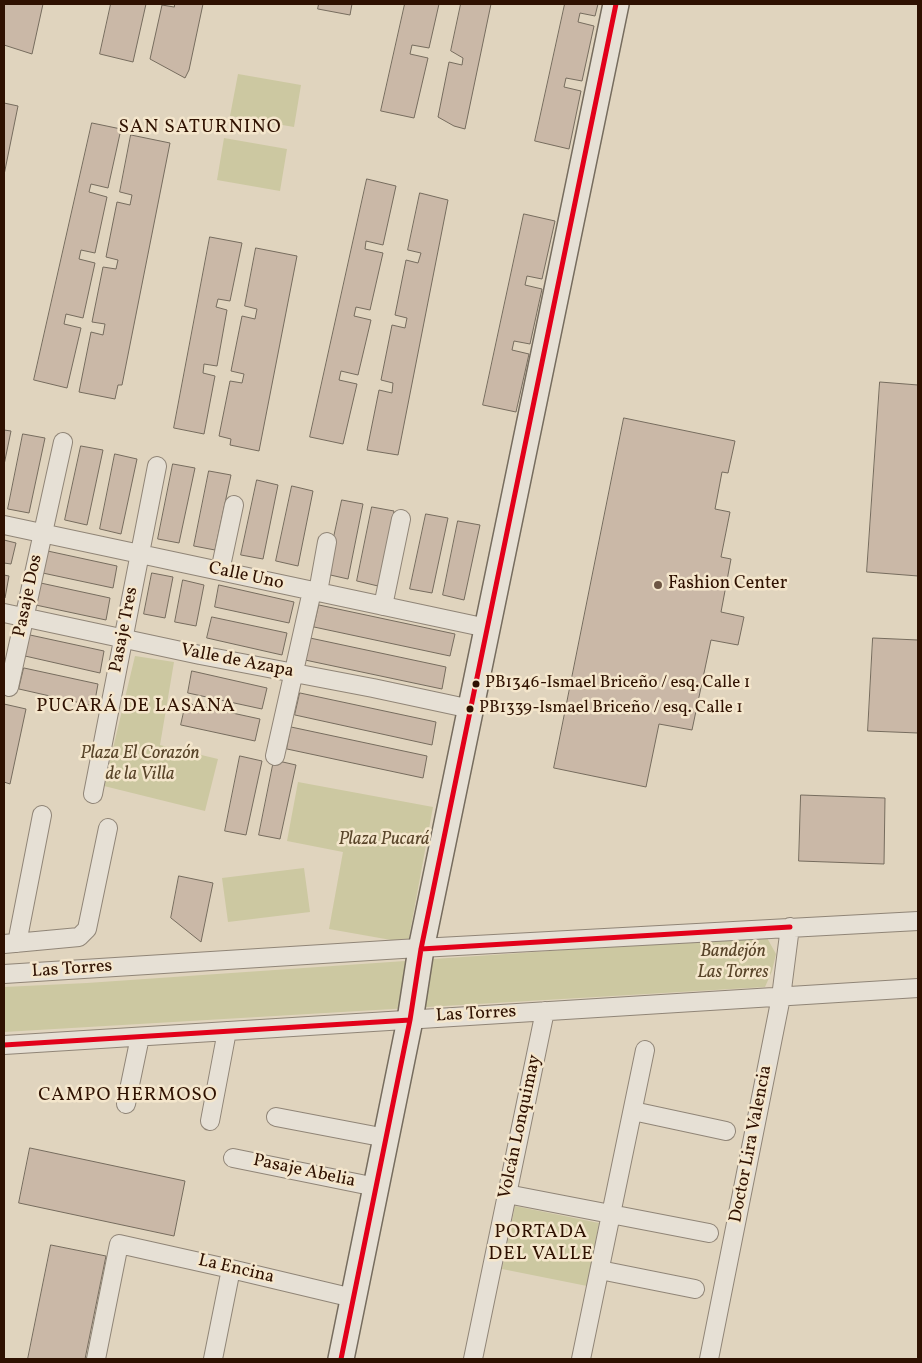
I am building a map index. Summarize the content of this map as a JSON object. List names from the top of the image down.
{
  "streets": {
    "street": [
      "Calle Uno",
      "Pasaje Dos",
      "Pasaje Tres",
      "Valle de Azapa",
      "Las Torres",
      "Volcán Lonquimay",
      "Doctor Lira Valencia",
      "Pasaje Abelia",
      "La Encina"
    ]
  },
  "crossings": [
    ["Calle Uno", "Pasaje Dos"],
    ["Calle Uno", "Pasaje Tres"],
    ["Pasaje Dos", "Valle de Azapa"],
    ["Pasaje Tres", "Valle de Azapa"],
    ["Las Torres", "Volcán Lonquimay"],
    ["Las Torres", "Doctor Lira Valencia"]
  ],
  "districts": [
    "SAN SATURNINO",
    "PUCARÁ DE LASANA",
    "CAMPO HERMOSO",
    "PORTADA DEL VALLE"
  ],
  "parks": ["Plaza El Corazón de la Villa", "Plaza Pucará", "Bandejón Las Torres"],
  "places": ["Fashion Center", "PB1346-Ismael Briceño / esq. Calle 1", "PB1339-Ismael Briceño / esq. Calle 1"]
}
